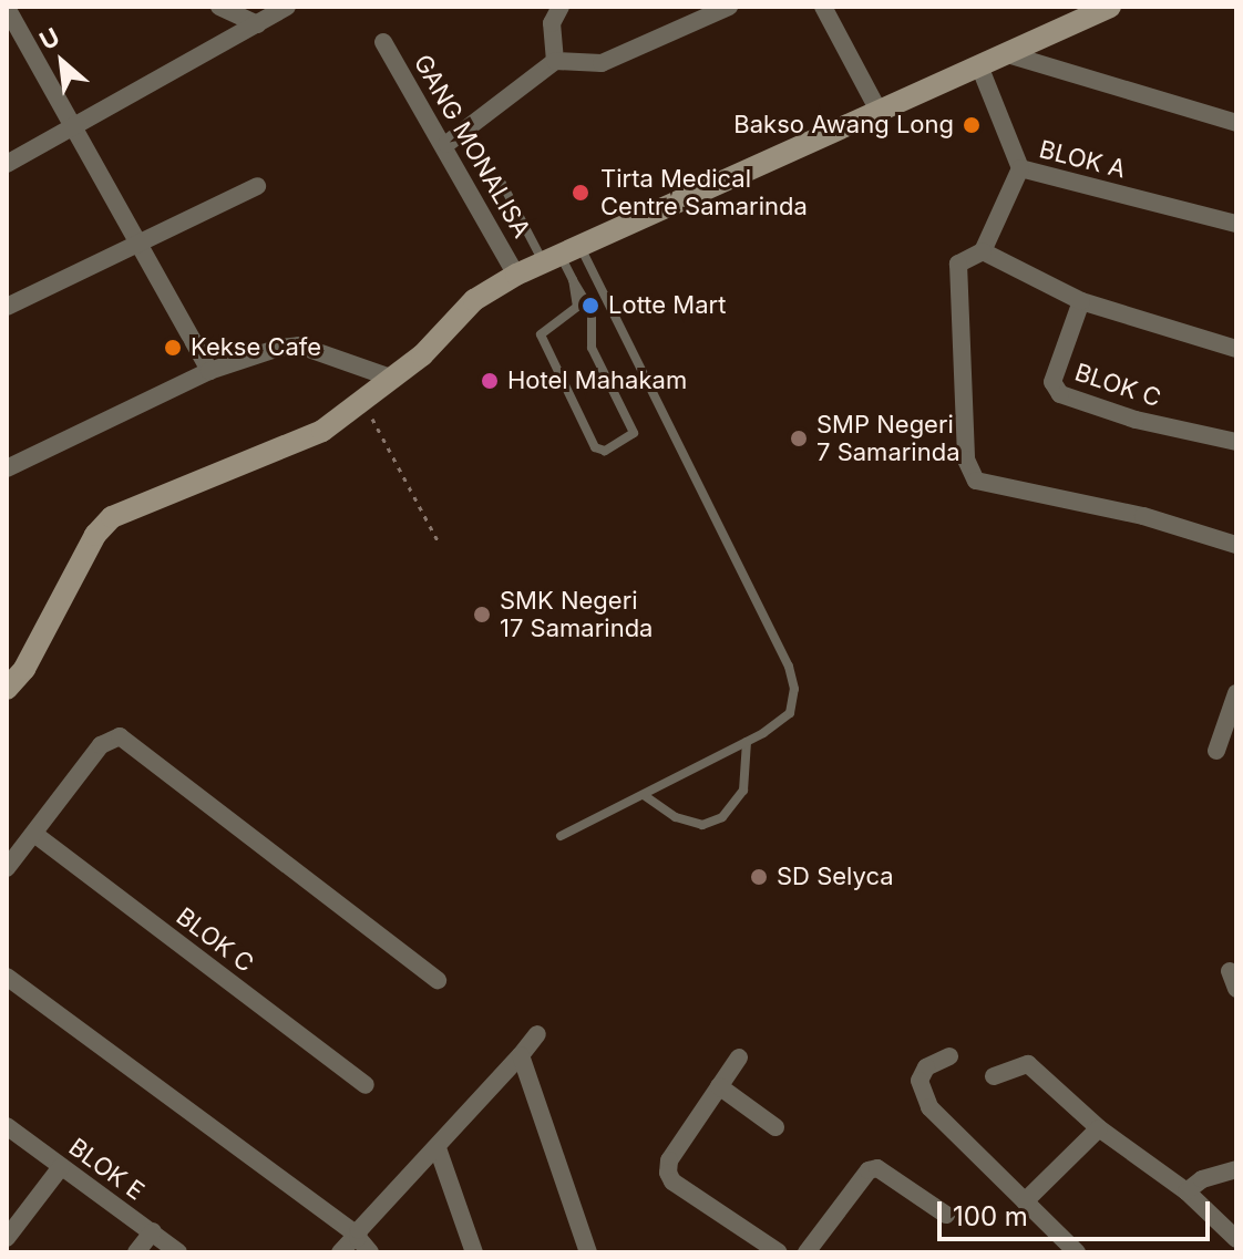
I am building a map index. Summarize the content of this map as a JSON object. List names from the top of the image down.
{
  "streets": {
    "street": [
      "GANG MONALISA",
      "BLOK A",
      "BLOK C",
      "BLOK E"
    ]
  },
  "places": [
    "Bakso Awang Long",
    "Tirta Medical Centre Samarinda",
    "Lotte Mart",
    "Kekse Cafe",
    "Hotel Mahakam",
    "SMP Negeri 7 Samarinda",
    "SMK Negeri 17 Samarinda",
    "SD Selyca"
  ],
  "scale_bar": "100 m",
  "north": "top left"
}
